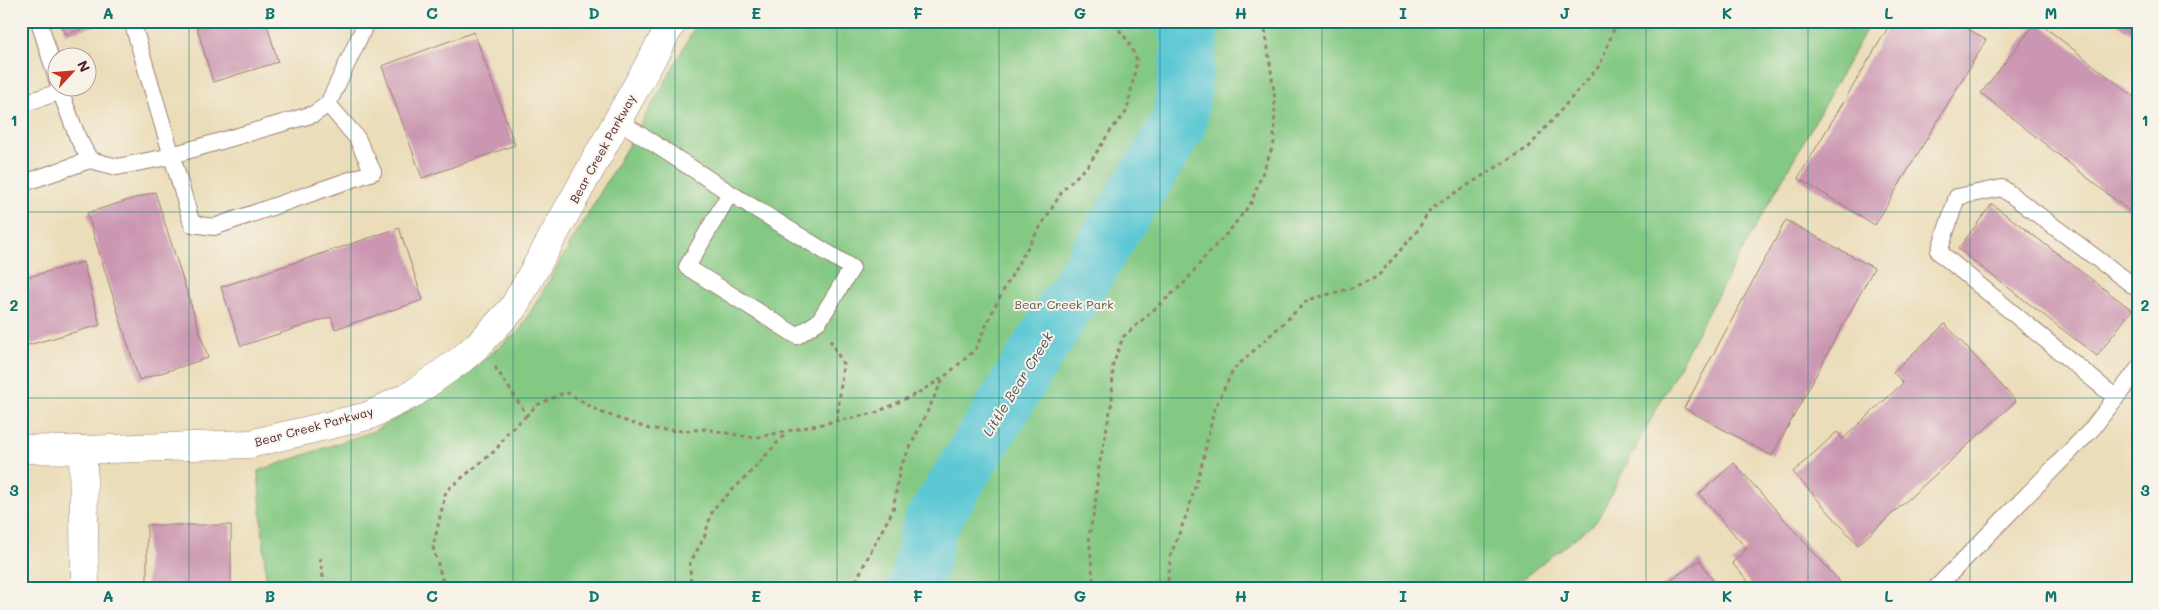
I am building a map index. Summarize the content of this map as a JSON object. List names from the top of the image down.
{
  "streets": {
    "street": ["Bear Creek Parkway"]
  },
  "water": ["Little Bear Creek"],
  "parks": ["Bear Creek Park"],
  "north": "top right",
  "grid": {
    "columns": [
      "A",
      "B",
      "C",
      "D",
      "E",
      "F",
      "G",
      "H",
      "I",
      "J",
      "K",
      "L",
      "M"
    ],
    "rows": ["1", "2", "3"]
  }
}
